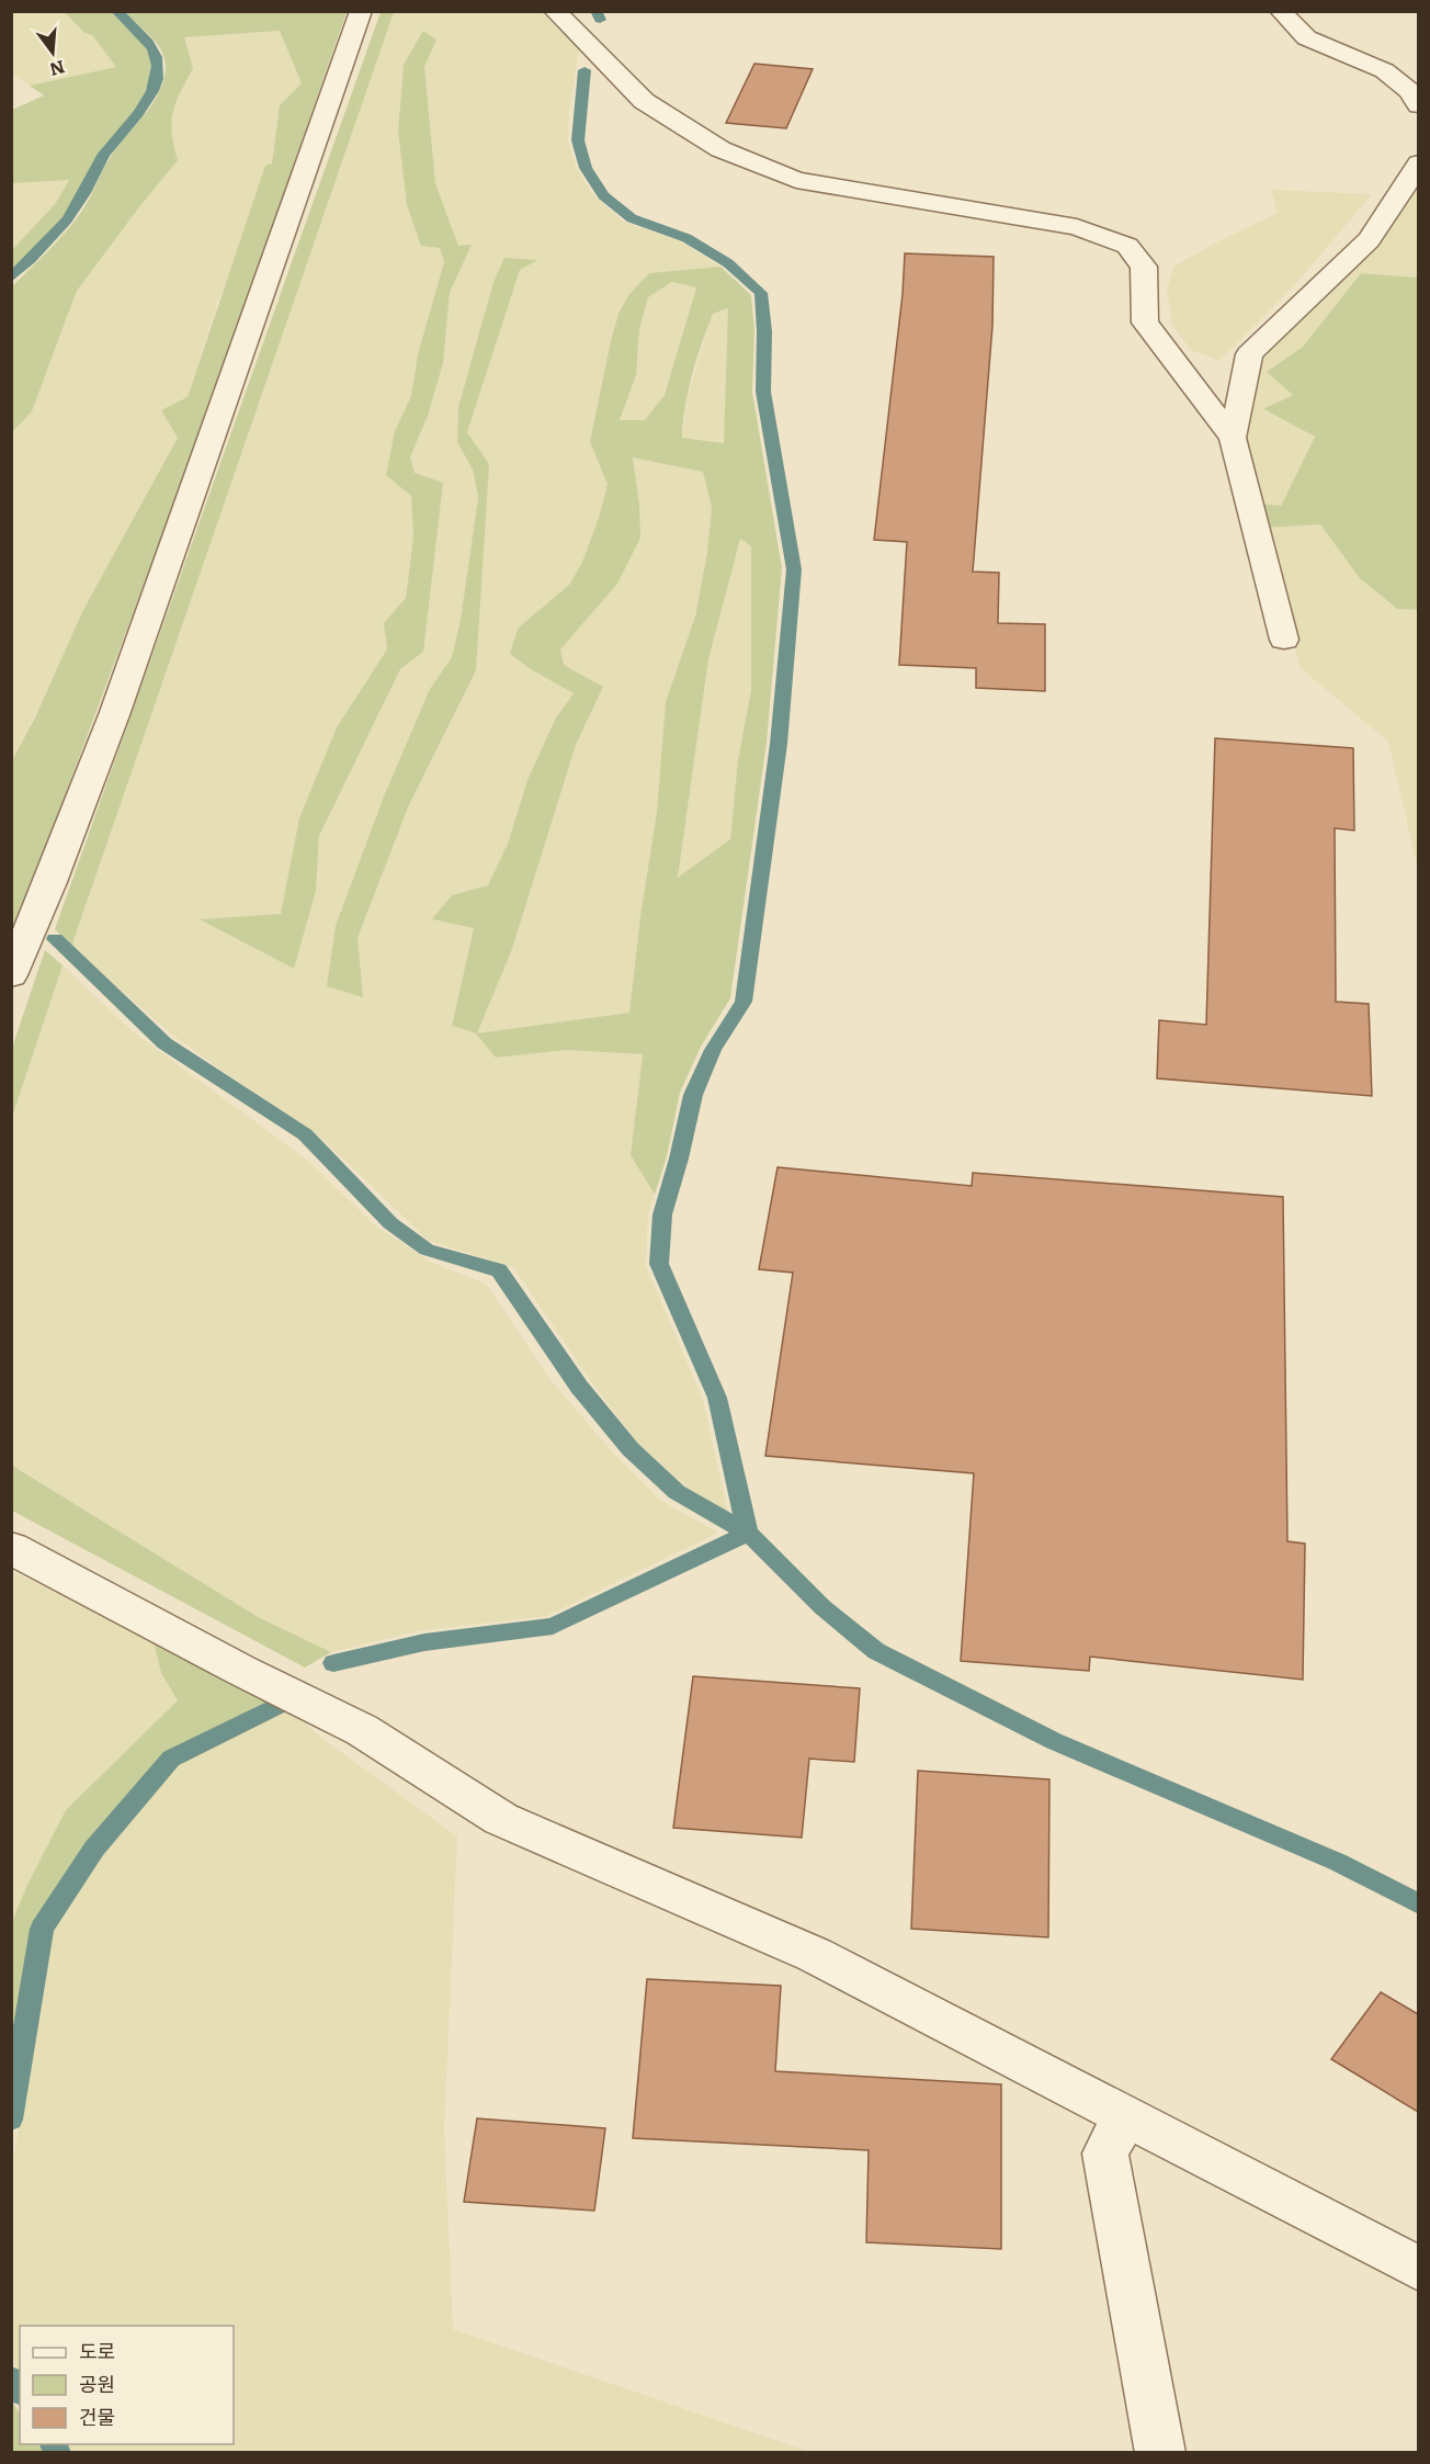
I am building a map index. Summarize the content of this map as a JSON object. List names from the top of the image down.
{
  "legend": ["도로", "공원", "건물"],
  "north": "bottom"
}
